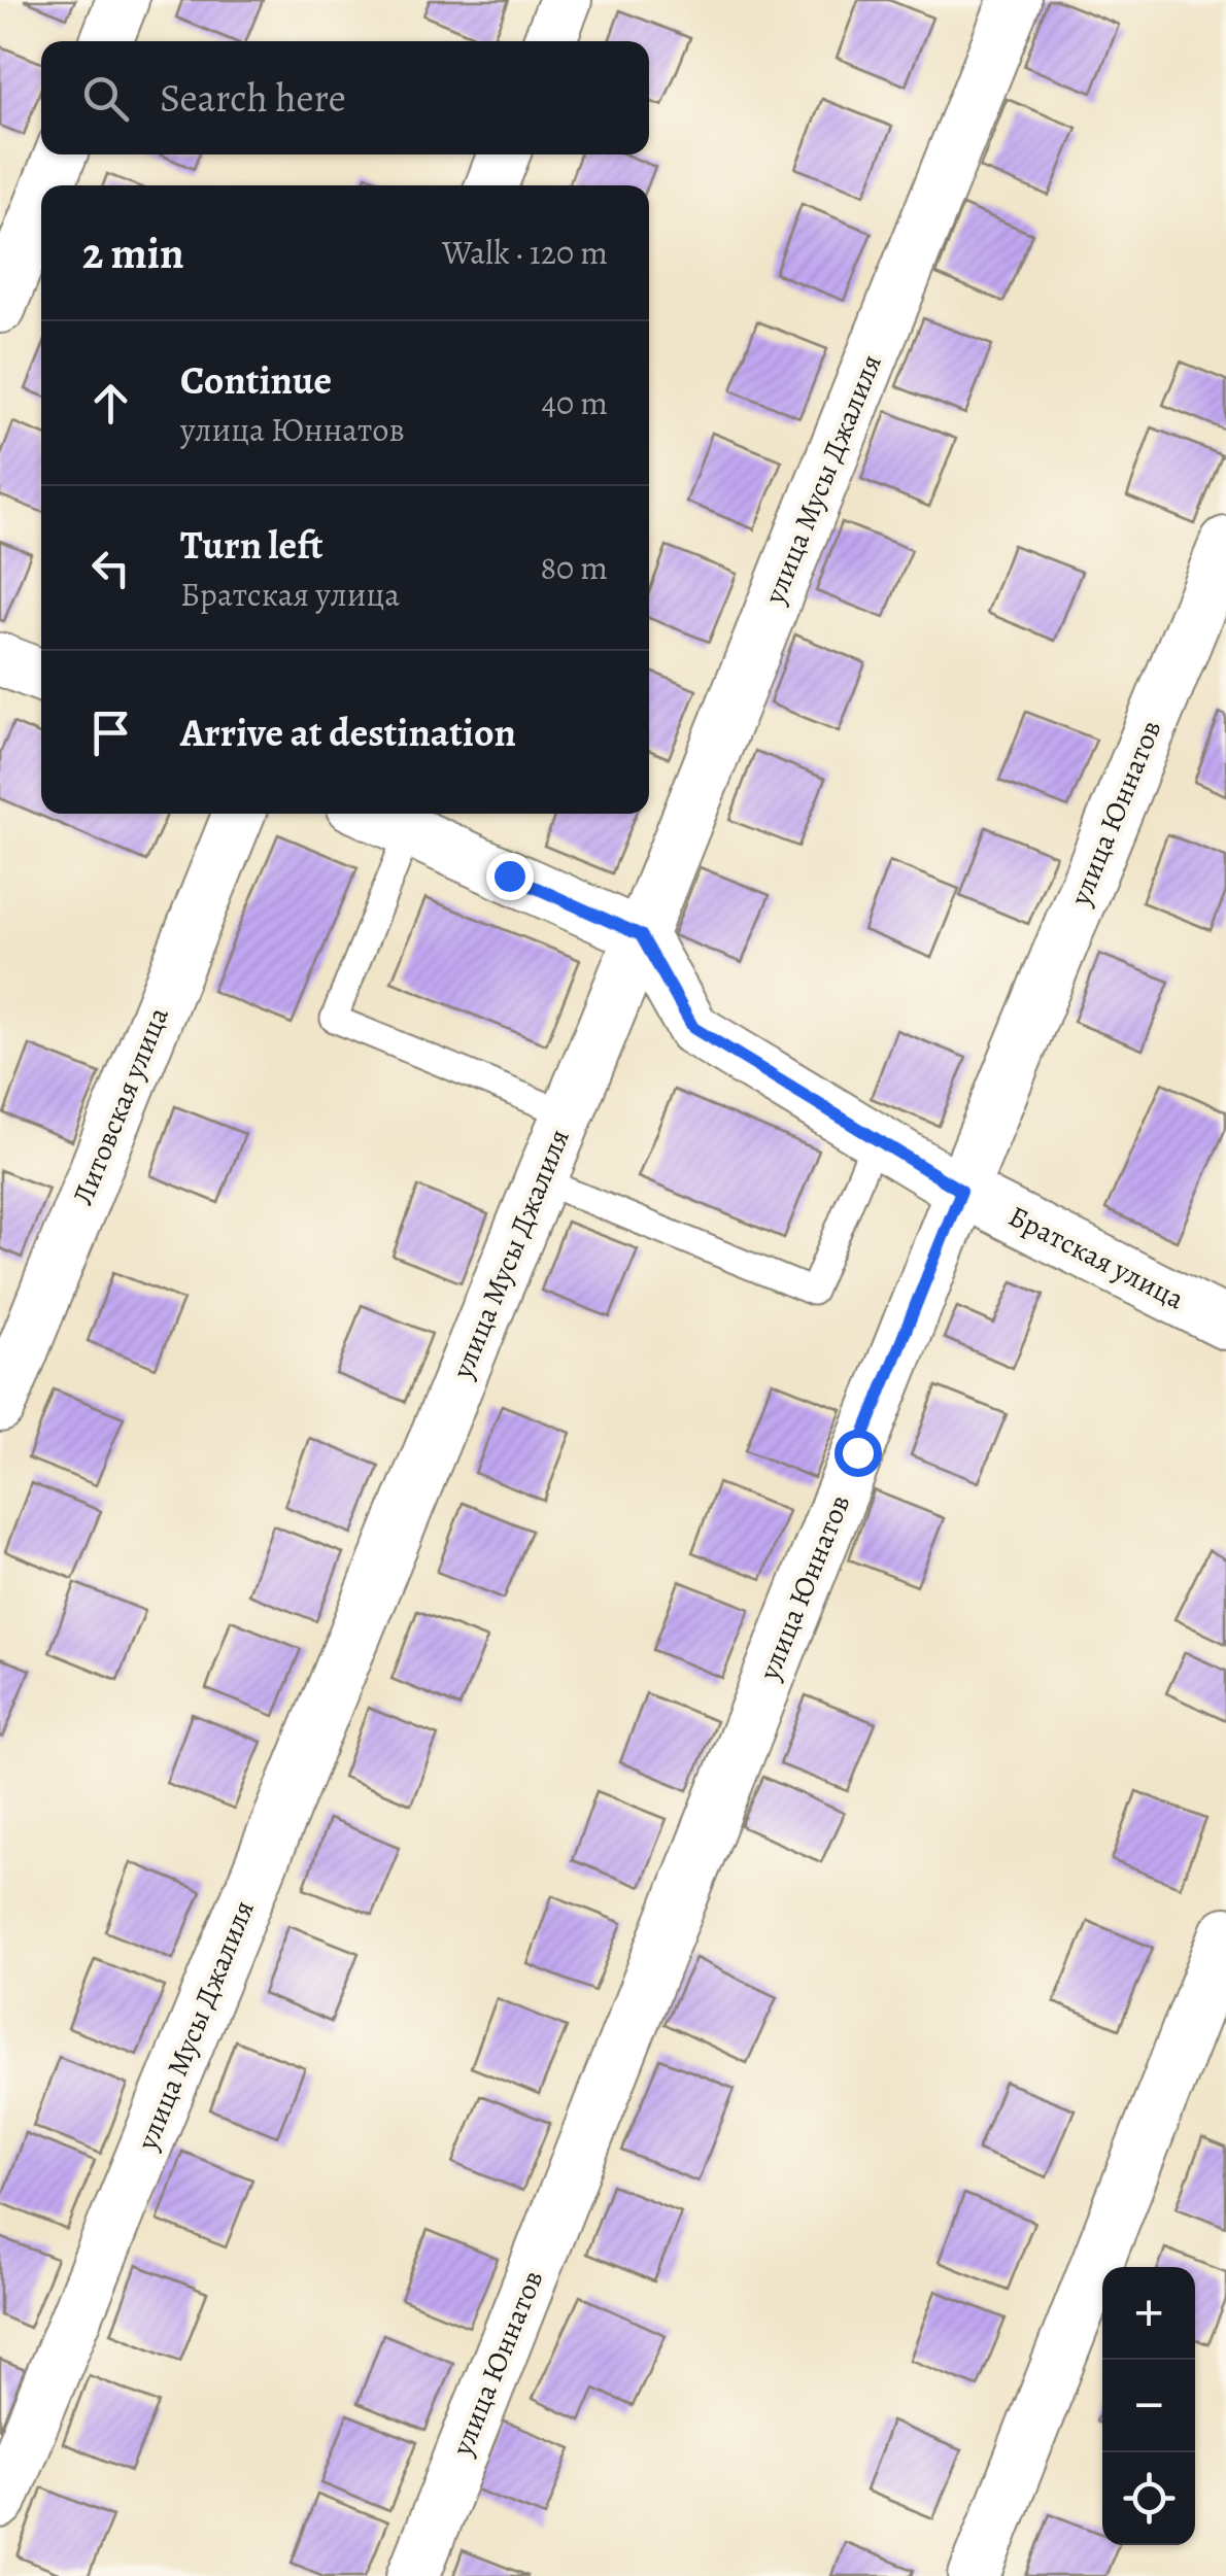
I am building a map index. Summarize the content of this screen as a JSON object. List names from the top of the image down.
{
  "streets": {
    "street": [
      "улица Мусы Джалиля",
      "улица Юннатов",
      "Литовская улица",
      "Братская улица"
    ]
  },
  "crossings": [
    ["улица Мусы Джалиля", "Братская улица"],
    ["улица Юннатов", "Братская улица"]
  ],
  "page": {
    "search": "Search here",
    "heading": ["2 min", "Walk · 120 m"],
    "list": [
      ["Continue", "улица Юннатов", "40 m"],
      ["Turn left", "Братская улица", "80 m"],
      "Arrive at destination"
    ],
    "map_buttons": ["+", "−"]
  }
}
